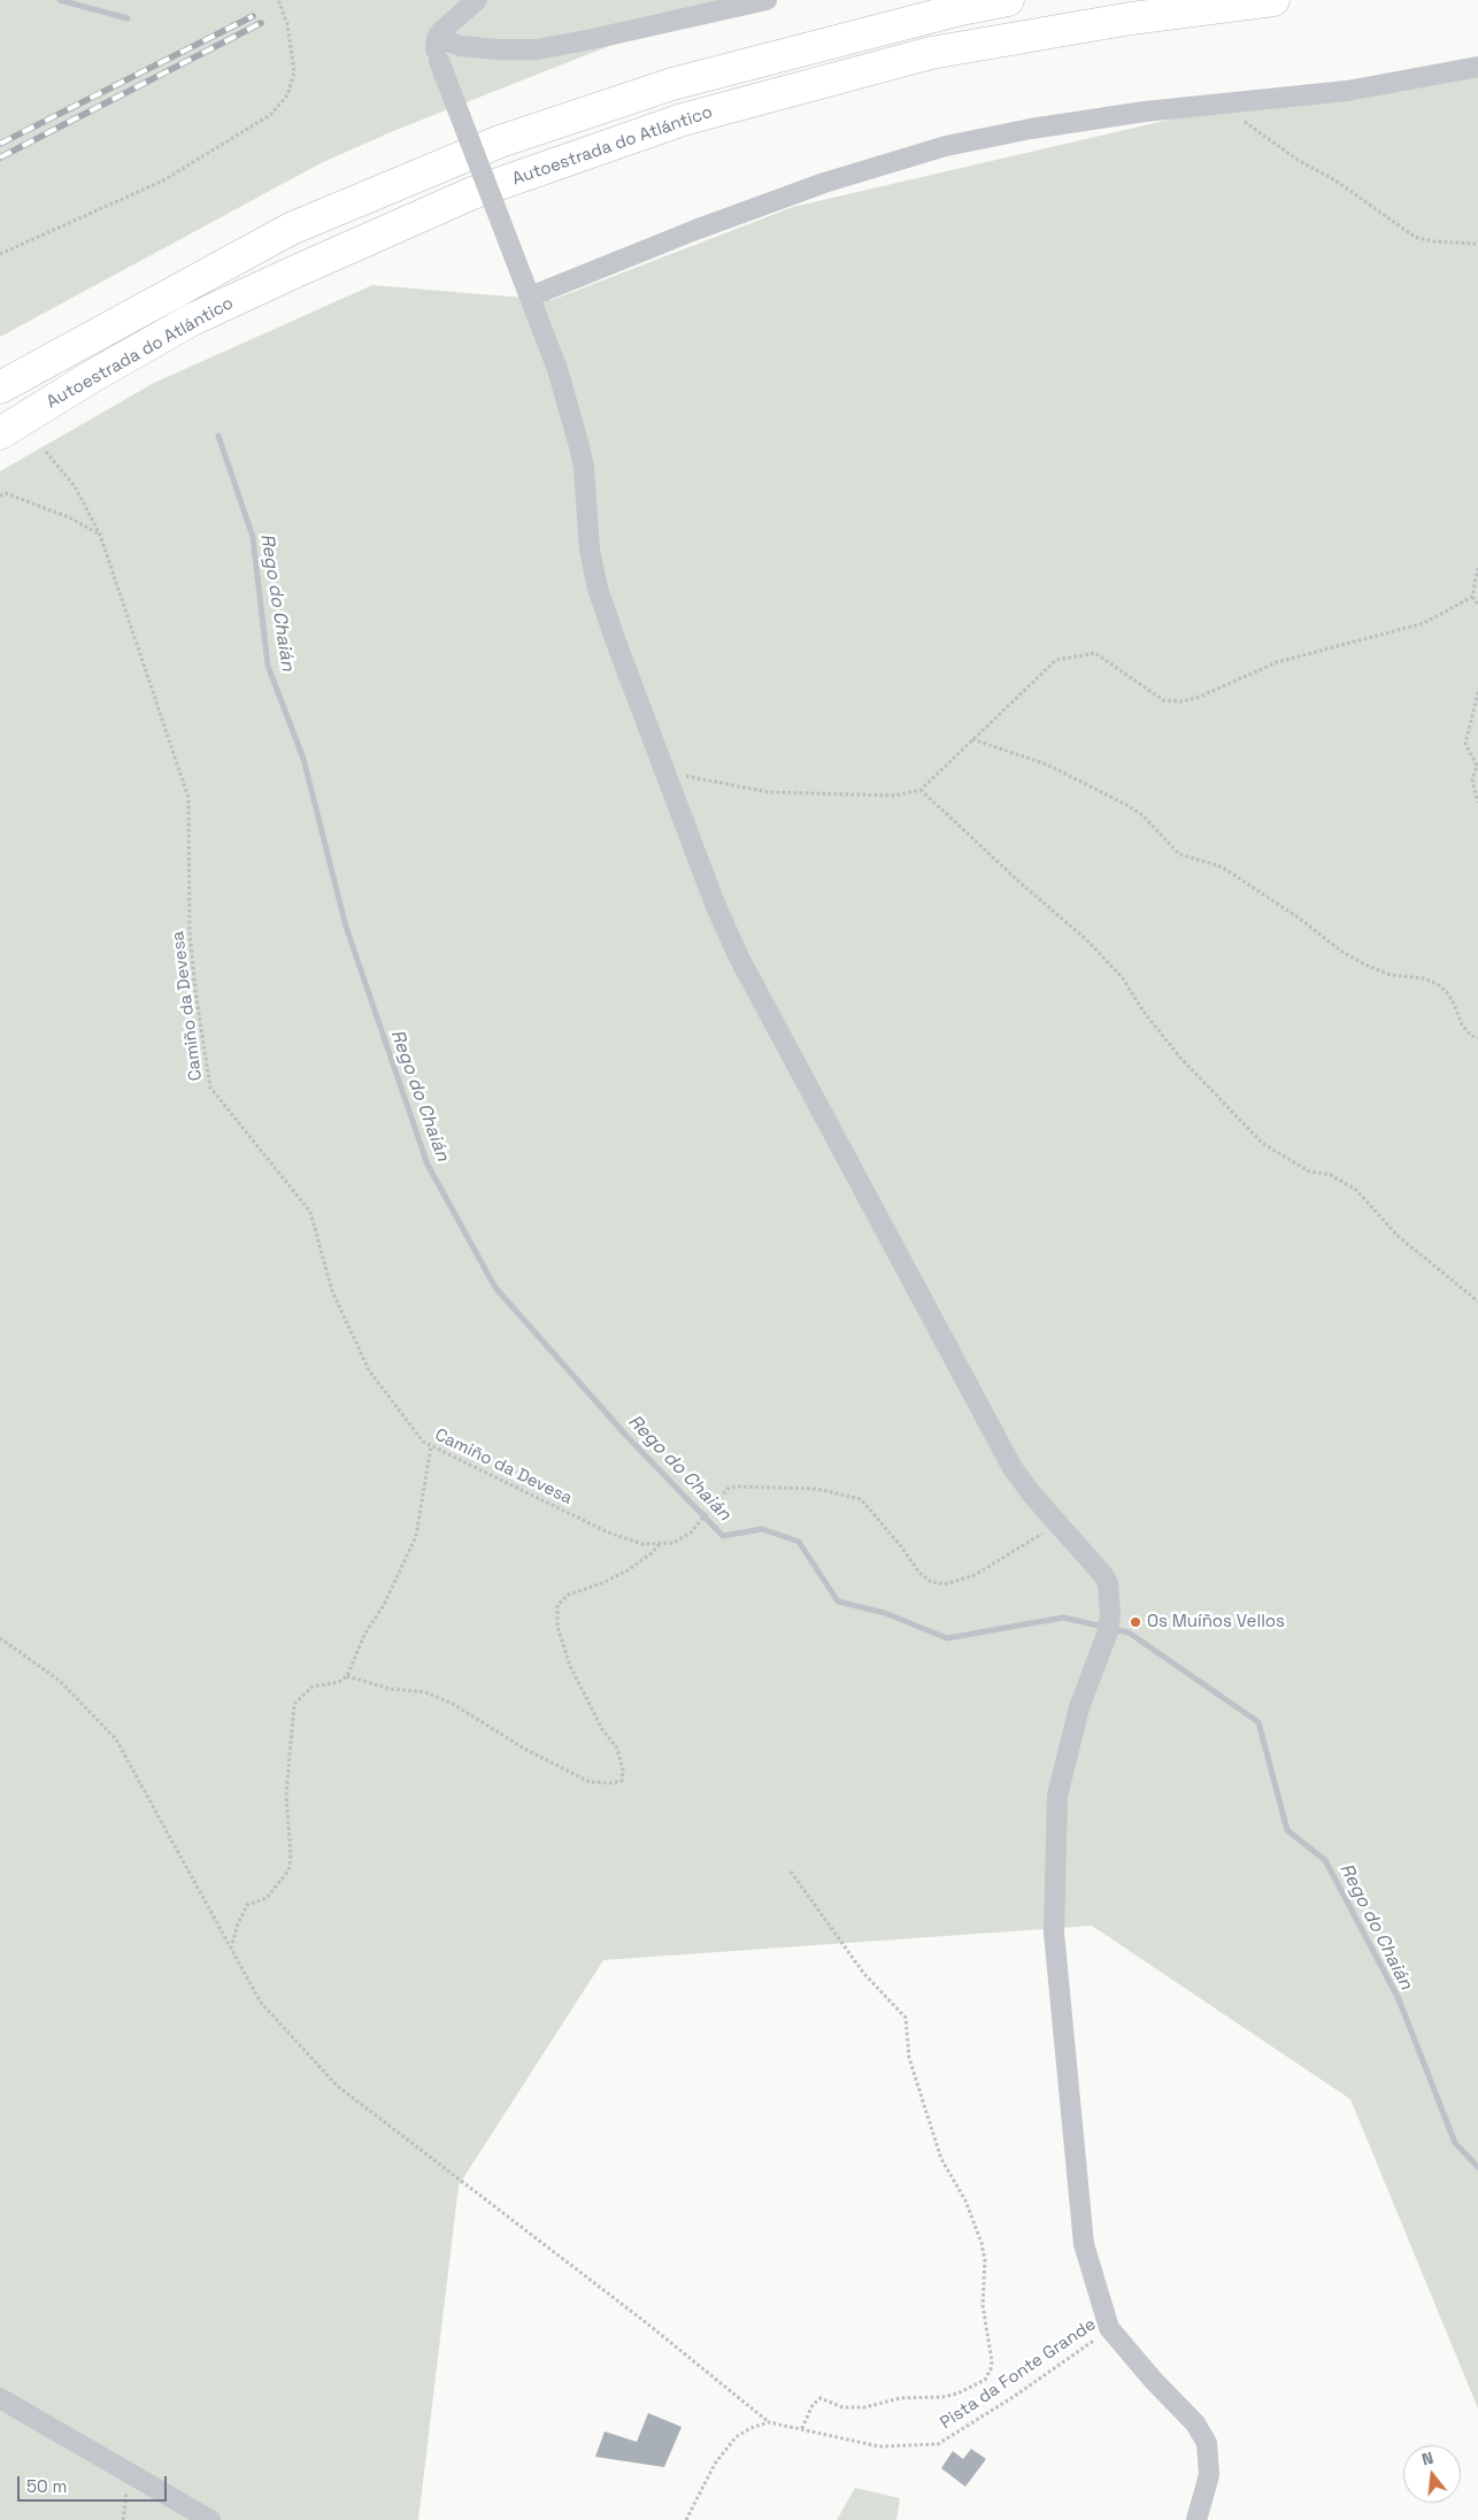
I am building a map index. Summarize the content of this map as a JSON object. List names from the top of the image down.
{
  "streets": {
    "highway": ["Autoestrada do Atlántico"],
    "path": ["Camiño da Devesa", "Pista da Fonte Grande"]
  },
  "water": ["Rego do Chaián"],
  "places": ["Os Muíños Vellos"],
  "scale_bar": "50 m",
  "north": "top"
}
